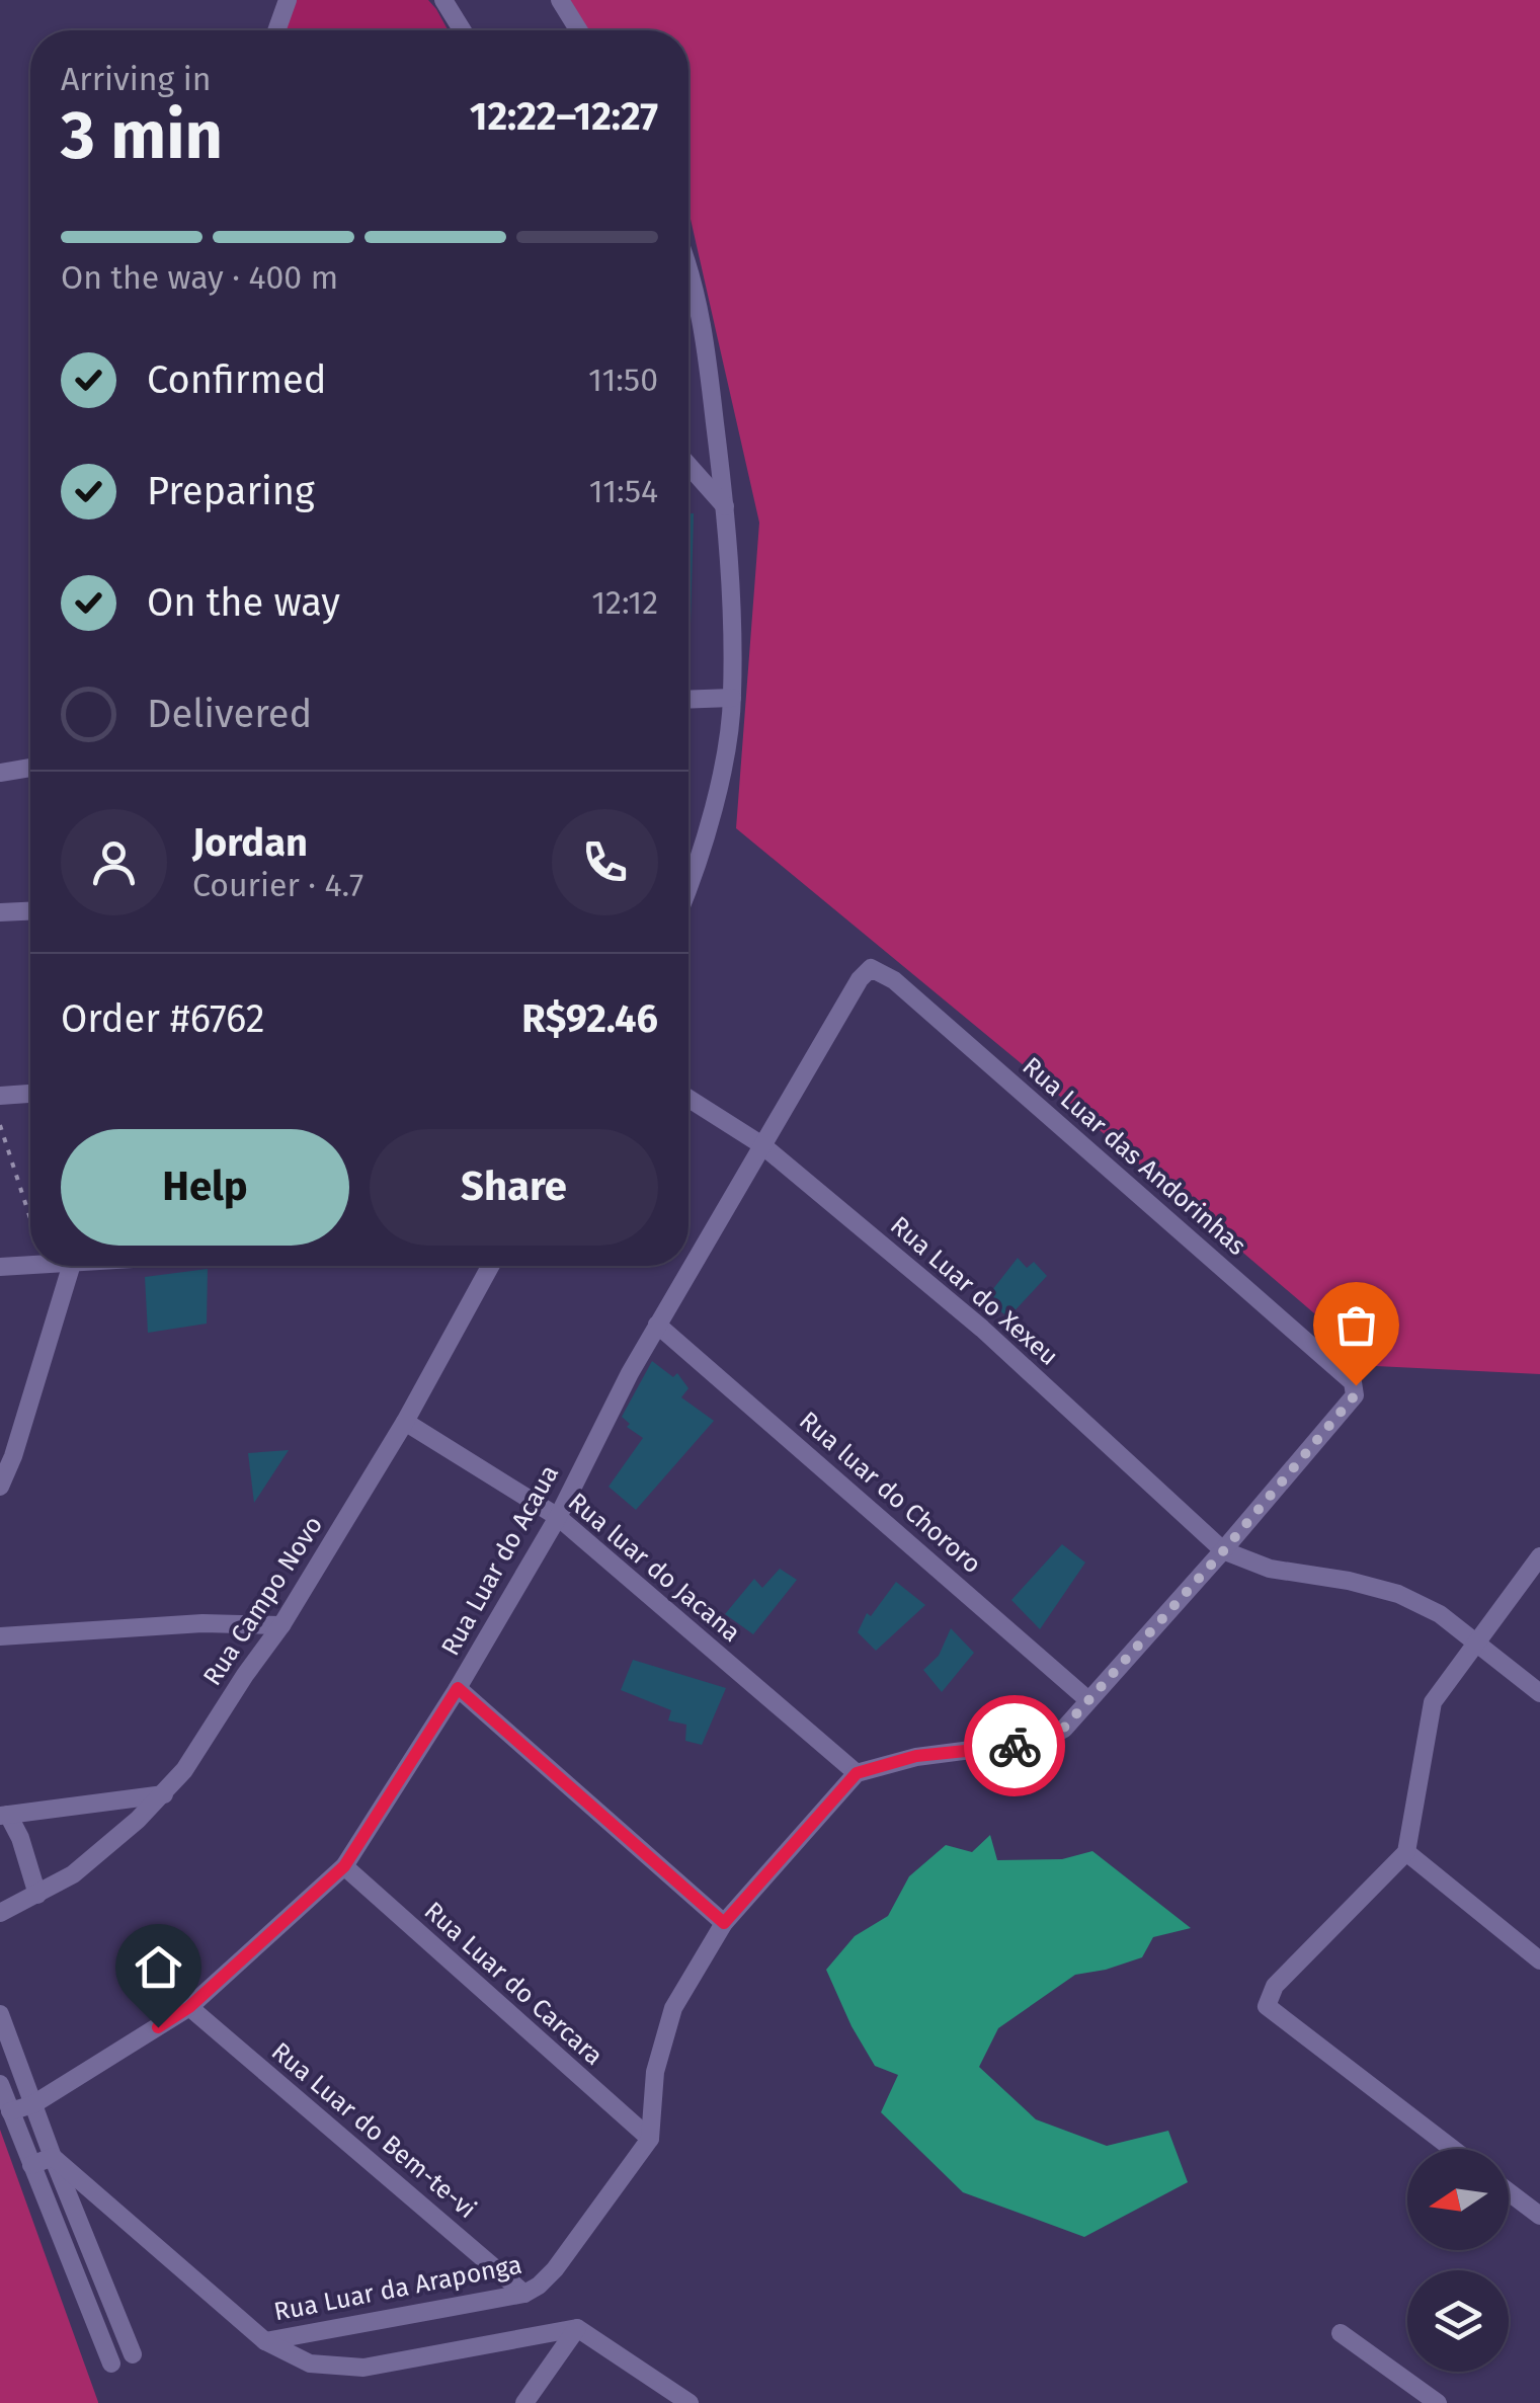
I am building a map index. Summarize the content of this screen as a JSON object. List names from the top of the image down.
{
  "streets": {
    "street": [
      "Rua Luar das Andorinhas",
      "Rua Luar do Xexeu",
      "Rua luar do Chororo",
      "Rua Luar do Acaua",
      "Rua luar do Jacana",
      "Rua Campo Novo",
      "Rua Luar do Carcara",
      "Rua Luar do Bem-te-vi",
      "Rua Luar da Araponga"
    ]
  },
  "crossings": [
    ["Rua Luar das Andorinhas", "Rua Luar do Xexeu"],
    ["Rua Luar das Andorinhas", "Rua Luar do Acaua"],
    ["Rua Luar do Xexeu", "Rua Luar do Acaua"],
    ["Rua luar do Chororo", "Rua Luar do Acaua"],
    ["Rua Luar do Acaua", "Rua luar do Jacana"],
    ["Rua Luar do Acaua", "Rua Luar do Carcara"],
    ["Rua Luar do Acaua", "Rua Luar do Bem-te-vi"],
    ["Rua luar do Jacana", "Rua Campo Novo"],
    ["Rua Luar do Carcara", "Rua Luar da Araponga"],
    ["Rua Luar do Bem-te-vi", "Rua Luar da Araponga"]
  ],
  "north": "left",
  "page": {
    "heading": ["3 min", "Arriving in", "12:22–12:27"],
    "panel": [
      "Jordan",
      "Courier · 4.7",
      "Order #6762",
      "R$92.46"
    ],
    "bar": "On the way · 400 m",
    "list": [
      ["Confirmed", "11:50"],
      ["Preparing", "11:54"],
      ["On the way", "12:12"],
      "Delivered"
    ],
    "buttons": ["Help", "Share"]
  }
}
